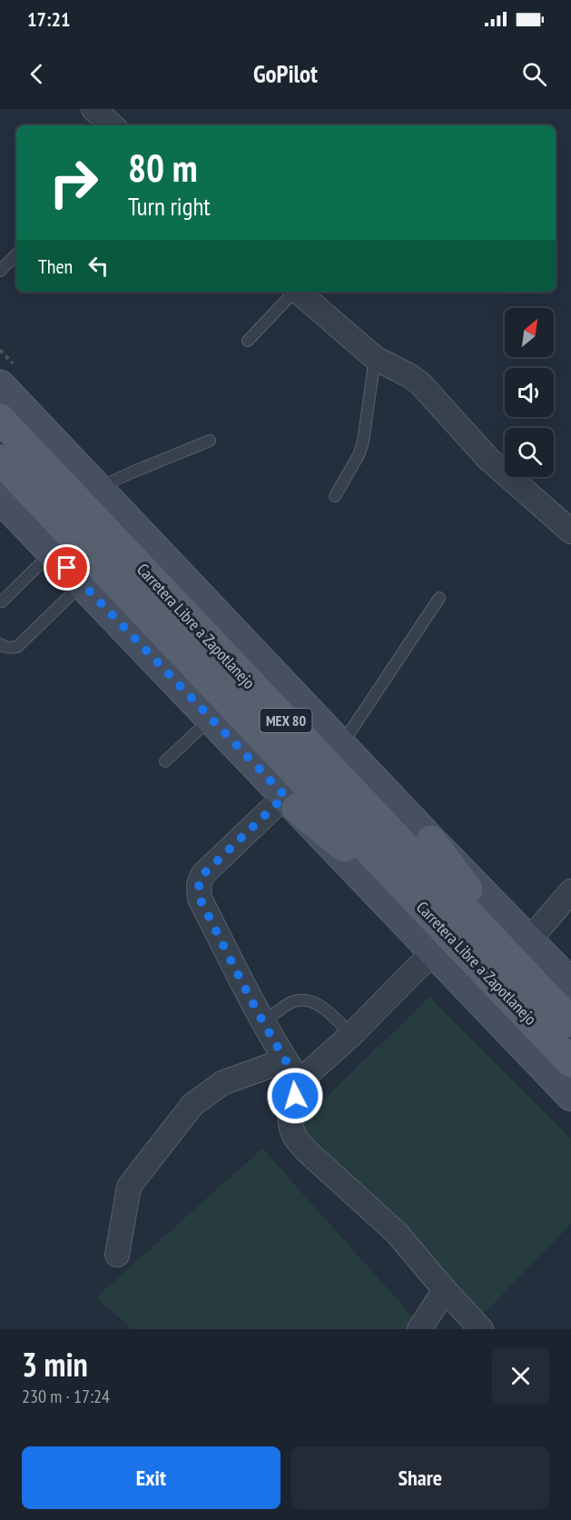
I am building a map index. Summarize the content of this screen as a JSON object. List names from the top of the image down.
{
  "streets": {
    "main road": ["Carretera Libre a Zapotlanejo", "MEX 80"]
  },
  "north": "top right",
  "page": {
    "status": "17:21",
    "header": "GoPilot",
    "turn": ["80 m", "Turn right"],
    "then": "Then",
    "heading": ["3 min", "230 m · 17:24"],
    "buttons": ["Exit", "Share"]
  }
}
